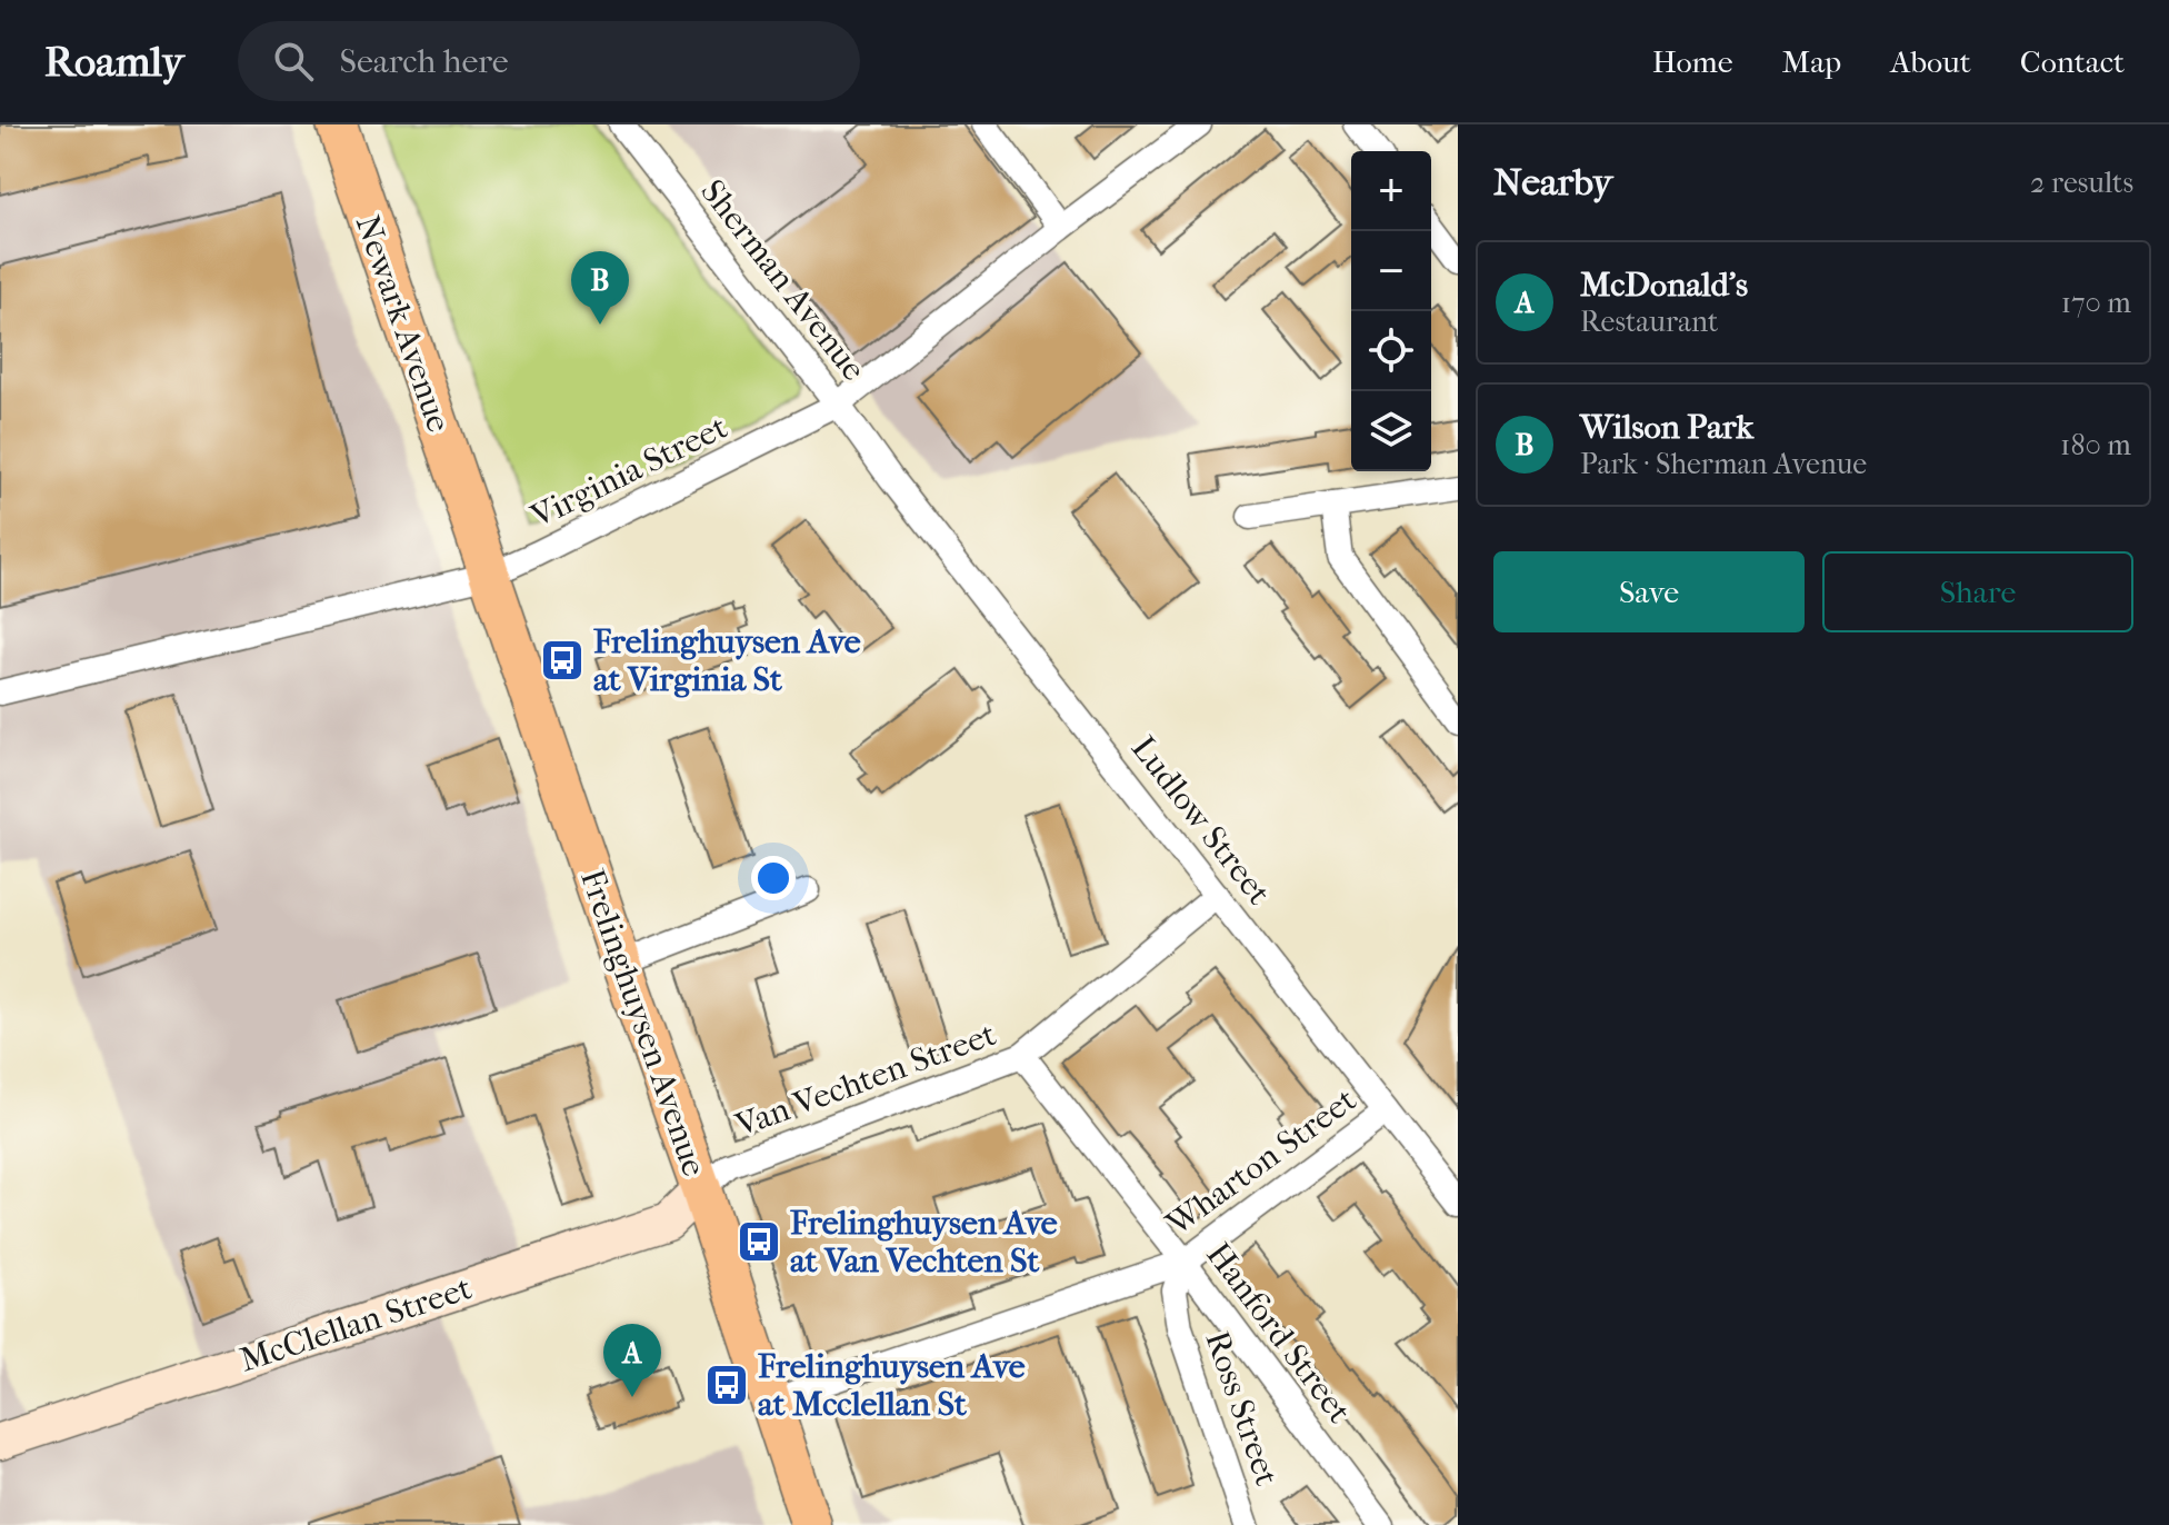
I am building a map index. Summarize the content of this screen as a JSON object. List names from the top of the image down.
{
  "streets": {
    "main road": ["Newark Avenue", "Frelinghuysen Avenue", "McClellan Street"],
    "street": [
      "Sherman Avenue",
      "Virginia Street",
      "Ludlow Street",
      "Van Vechten Street",
      "Wharton Street",
      "Hanford Street",
      "Ross Street"
    ]
  },
  "crossings": [
    ["Sherman Avenue", "Virginia Street"],
    ["Sherman Avenue", "Ludlow Street"],
    ["Newark Avenue", "Frelinghuysen Avenue"],
    ["Virginia Street", "Frelinghuysen Avenue"],
    ["Ludlow Street", "Van Vechten Street"],
    ["Ludlow Street", "Wharton Street"],
    ["Frelinghuysen Avenue", "Van Vechten Street"],
    ["Frelinghuysen Avenue", "Wharton Street"],
    ["Frelinghuysen Avenue", "McClellan Street"],
    ["Van Vechten Street", "McClellan Street"],
    ["Van Vechten Street", "Hanford Street"],
    ["Wharton Street", "Hanford Street"],
    ["Wharton Street", "Ross Street"],
    ["Hanford Street", "Ross Street"]
  ],
  "places": {
    "bus stop": ["Frelinghuysen Ave at Virginia St", "Frelinghuysen Ave at Van Vechten St", "Frelinghuysen Ave at Mcclellan St"]
  },
  "page": {
    "header": "Roamly",
    "search": "Search here",
    "nav": [
      "Home",
      "Map",
      "About",
      "Contact"
    ],
    "heading": ["Nearby", "2 results"],
    "map_buttons": ["+", "−"],
    "list": [
      {
        "mark": "A",
        "name": "McDonald's",
        "note": "Restaurant",
        "value": "170 m"
      },
      {
        "mark": "B",
        "name": "Wilson Park",
        "note": "Park · Sherman Avenue",
        "value": "180 m"
      }
    ],
    "pins": ["B", "A"],
    "buttons": ["Save", "Share"]
  }
}
